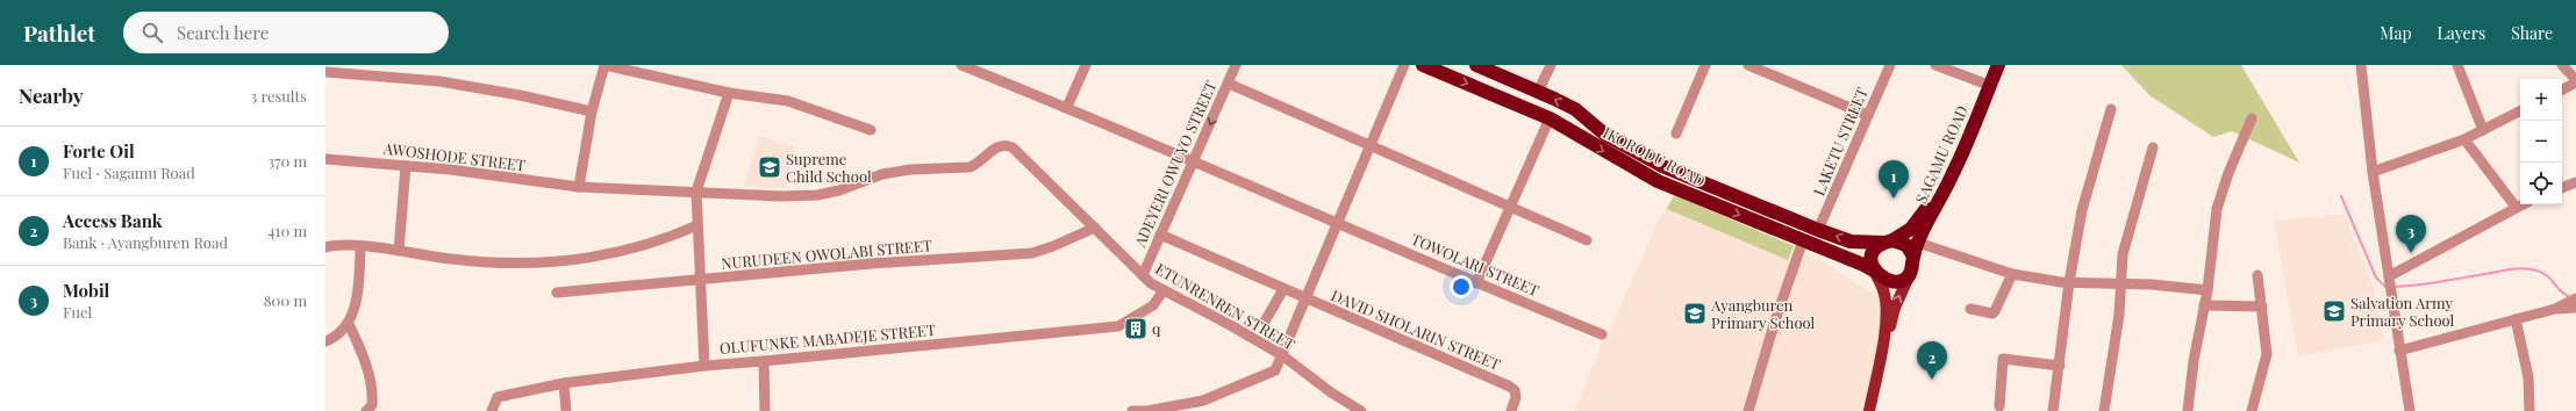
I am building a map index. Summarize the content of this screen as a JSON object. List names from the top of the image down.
{
  "streets": {
    "highway": ["SAGAMU ROAD", "IKORODU ROAD"],
    "street": [
      "LAKETU STREET",
      "AWOSHODE STREET",
      "ADEYERI OWUYO STREET",
      "NURUDEEN OWOLABI STREET",
      "TOWOLARI STREET",
      "ETUNRENREN STREET",
      "DAVID SHOLARIN STREET",
      "OLUFUNKE MABADEJE STREET"
    ]
  },
  "crossings": [
    ["LAKETU STREET", "IKORODU ROAD"],
    ["SAGAMU ROAD", "IKORODU ROAD"],
    ["AWOSHODE STREET", "NURUDEEN OWOLABI STREET"],
    ["AWOSHODE STREET", "ETUNRENREN STREET"],
    ["ADEYERI OWUYO STREET", "TOWOLARI STREET"],
    ["ADEYERI OWUYO STREET", "ETUNRENREN STREET"],
    ["ADEYERI OWUYO STREET", "DAVID SHOLARIN STREET"],
    ["NURUDEEN OWOLABI STREET", "ETUNRENREN STREET"],
    ["ETUNRENREN STREET", "OLUFUNKE MABADEJE STREET"]
  ],
  "one_way": ["ADEYERI OWUYO STREET"],
  "places": {
    "school or university": ["Supreme Child School", "Salvation Army Primary School", "Ayangburen Primary School"],
    "building": ["q"]
  },
  "page": {
    "header": "Pathlet",
    "search": "Search here",
    "nav": ["Map", "Layers", "Share"],
    "heading": ["Nearby", "3 results"],
    "map_buttons": ["+", "−"],
    "list": [
      {
        "mark": "1",
        "name": "Forte Oil",
        "note": "Fuel · Sagamu Road",
        "value": "370 m"
      },
      {
        "mark": "2",
        "name": "Access Bank",
        "note": "Bank · Ayangburen Road",
        "value": "410 m"
      },
      {
        "mark": "3",
        "name": "Mobil",
        "note": "Fuel",
        "value": "800 m"
      }
    ],
    "pins": ["1", "3", "2"]
  }
}
